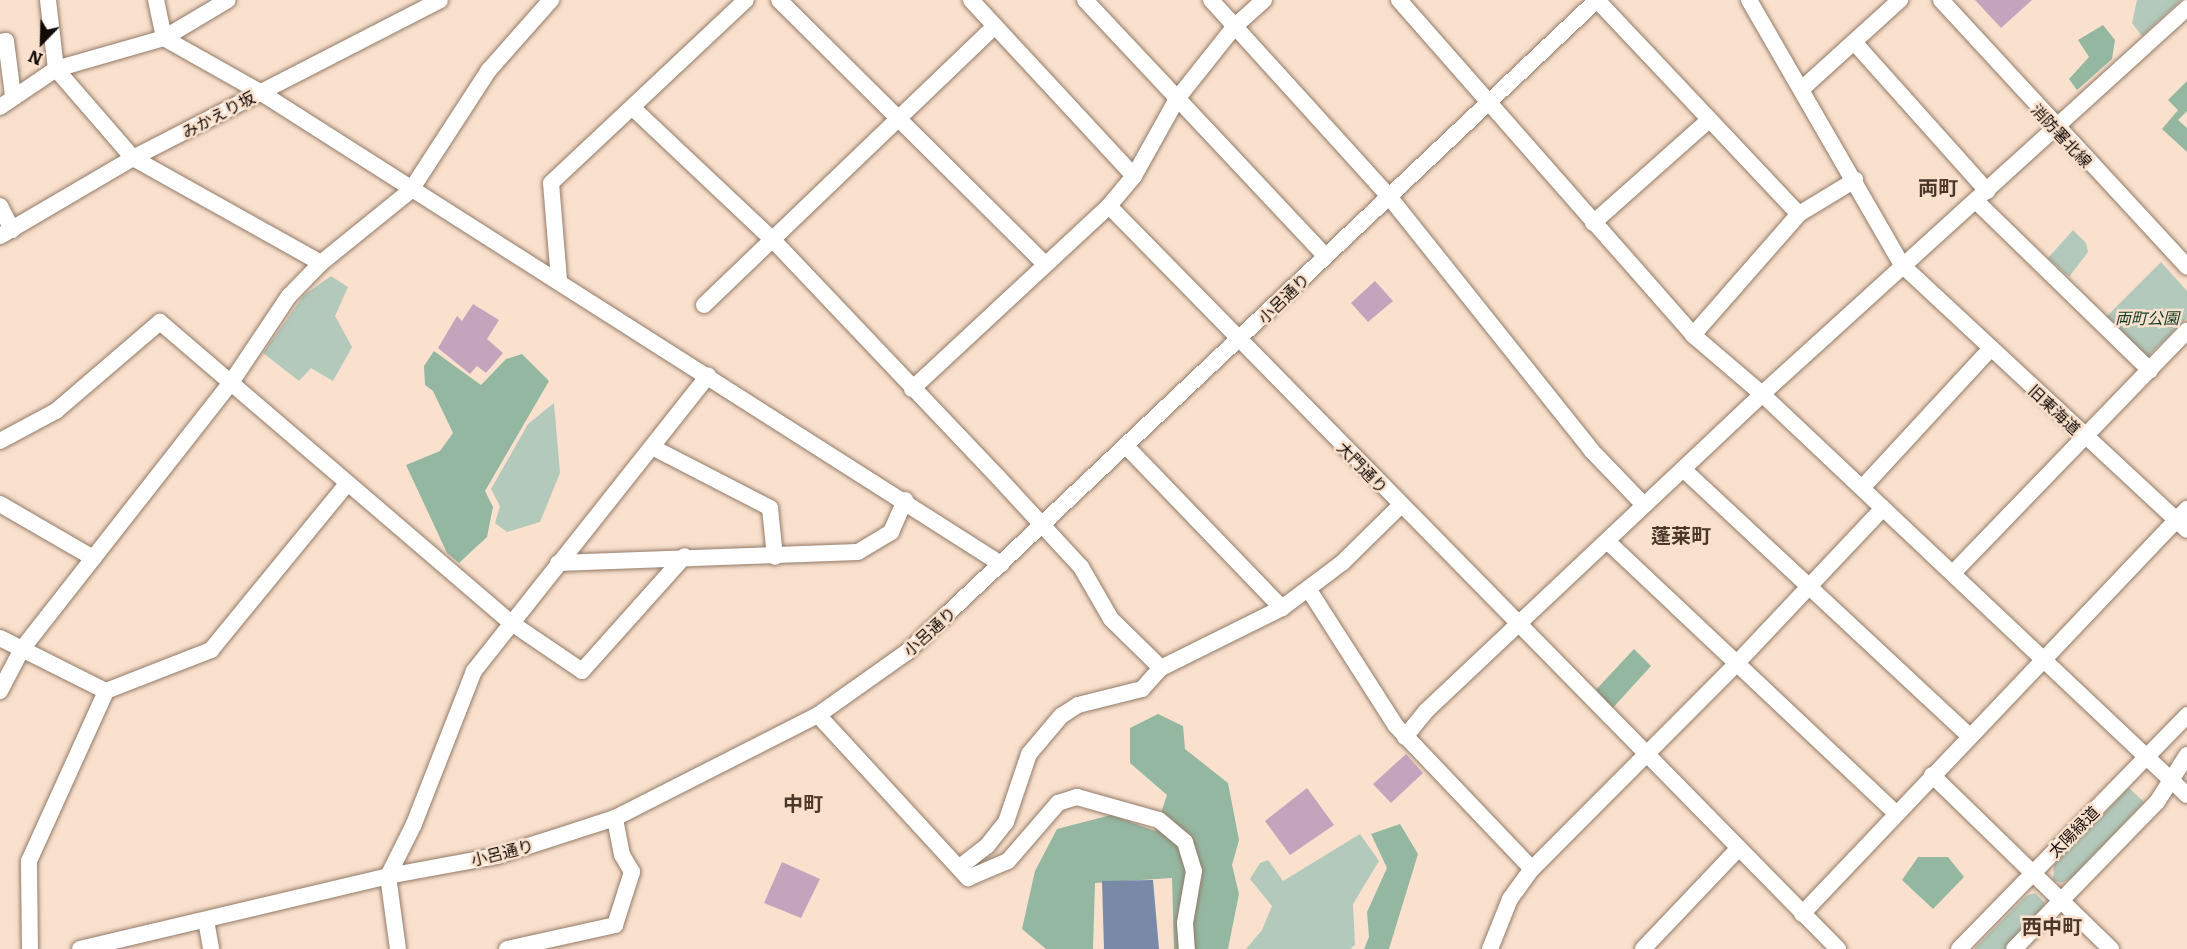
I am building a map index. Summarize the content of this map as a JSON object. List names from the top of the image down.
{
  "streets": {
    "street": [
      "みかえり坂",
      "消防署北線",
      "小呂通り",
      "旧東海道",
      "大門通り",
      "太陽緑道"
    ]
  },
  "crossings": [
    ["小呂通り", "大門通り"]
  ],
  "districts": [
    "両町",
    "蓬莱町",
    "中町",
    "西中町"
  ],
  "parks": ["両町公園"],
  "north": "bottom left"
}
